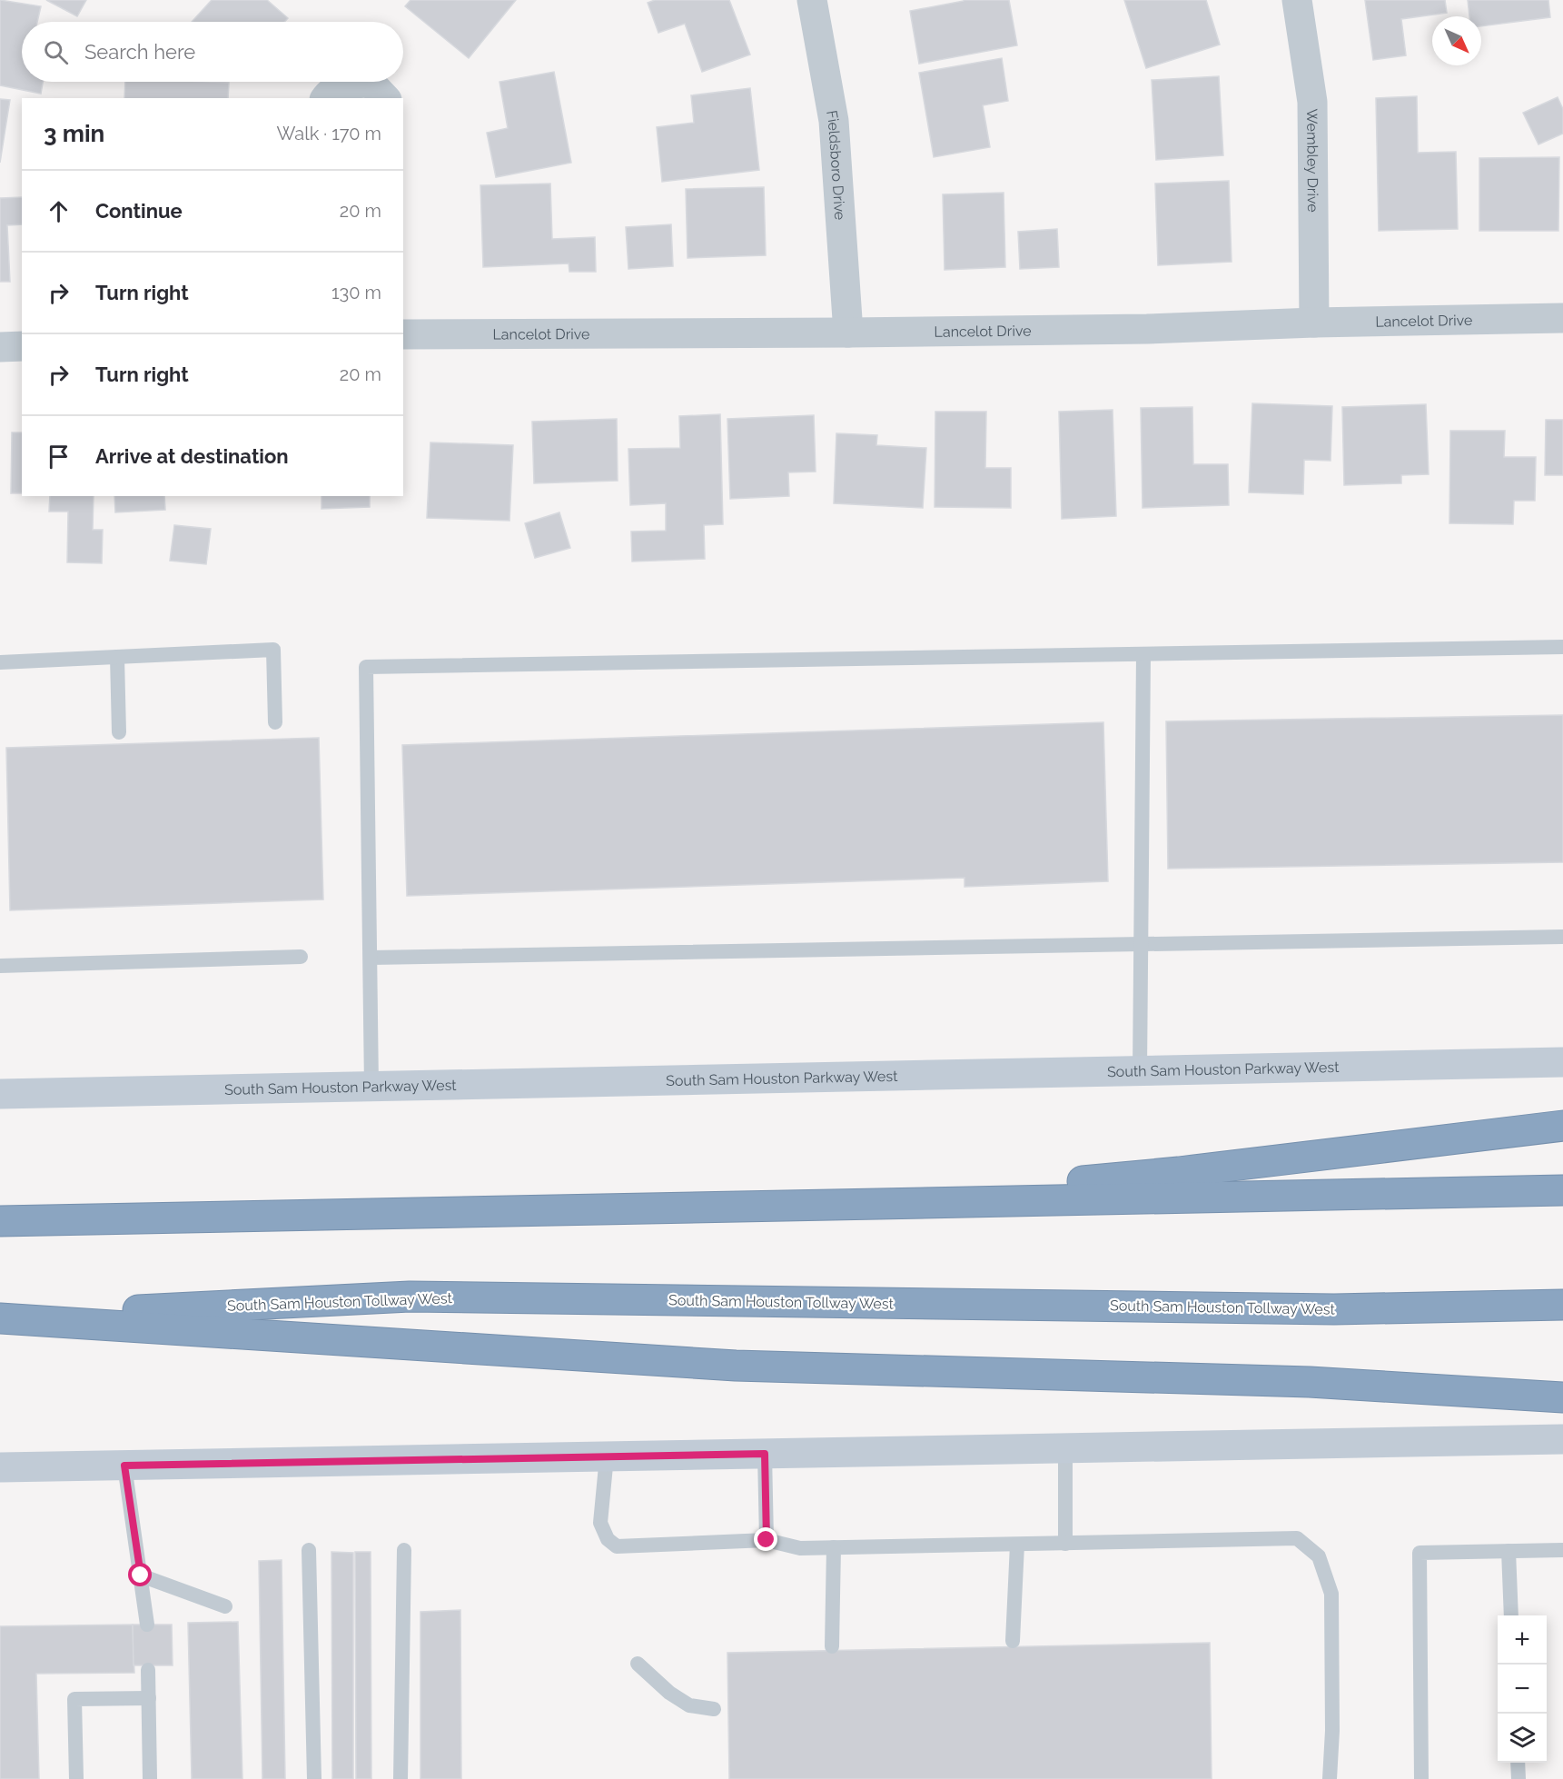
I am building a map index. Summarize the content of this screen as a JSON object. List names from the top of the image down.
{
  "streets": {
    "highway": ["South Sam Houston Tollway West"],
    "main road": ["South Sam Houston Parkway West"],
    "street": ["Wembley Drive", "Fieldsboro Drive", "Lancelot Drive"]
  },
  "crossings": [
    ["Wembley Drive", "Lancelot Drive"],
    ["Fieldsboro Drive", "Lancelot Drive"]
  ],
  "north": "bottom right",
  "page": {
    "search": "Search here",
    "heading": ["3 min", "Walk · 170 m"],
    "list": [
      ["Continue", "20 m"],
      ["Turn right", "130 m"],
      ["Turn right", "20 m"],
      "Arrive at destination"
    ],
    "map_buttons": ["+", "−"]
  }
}
